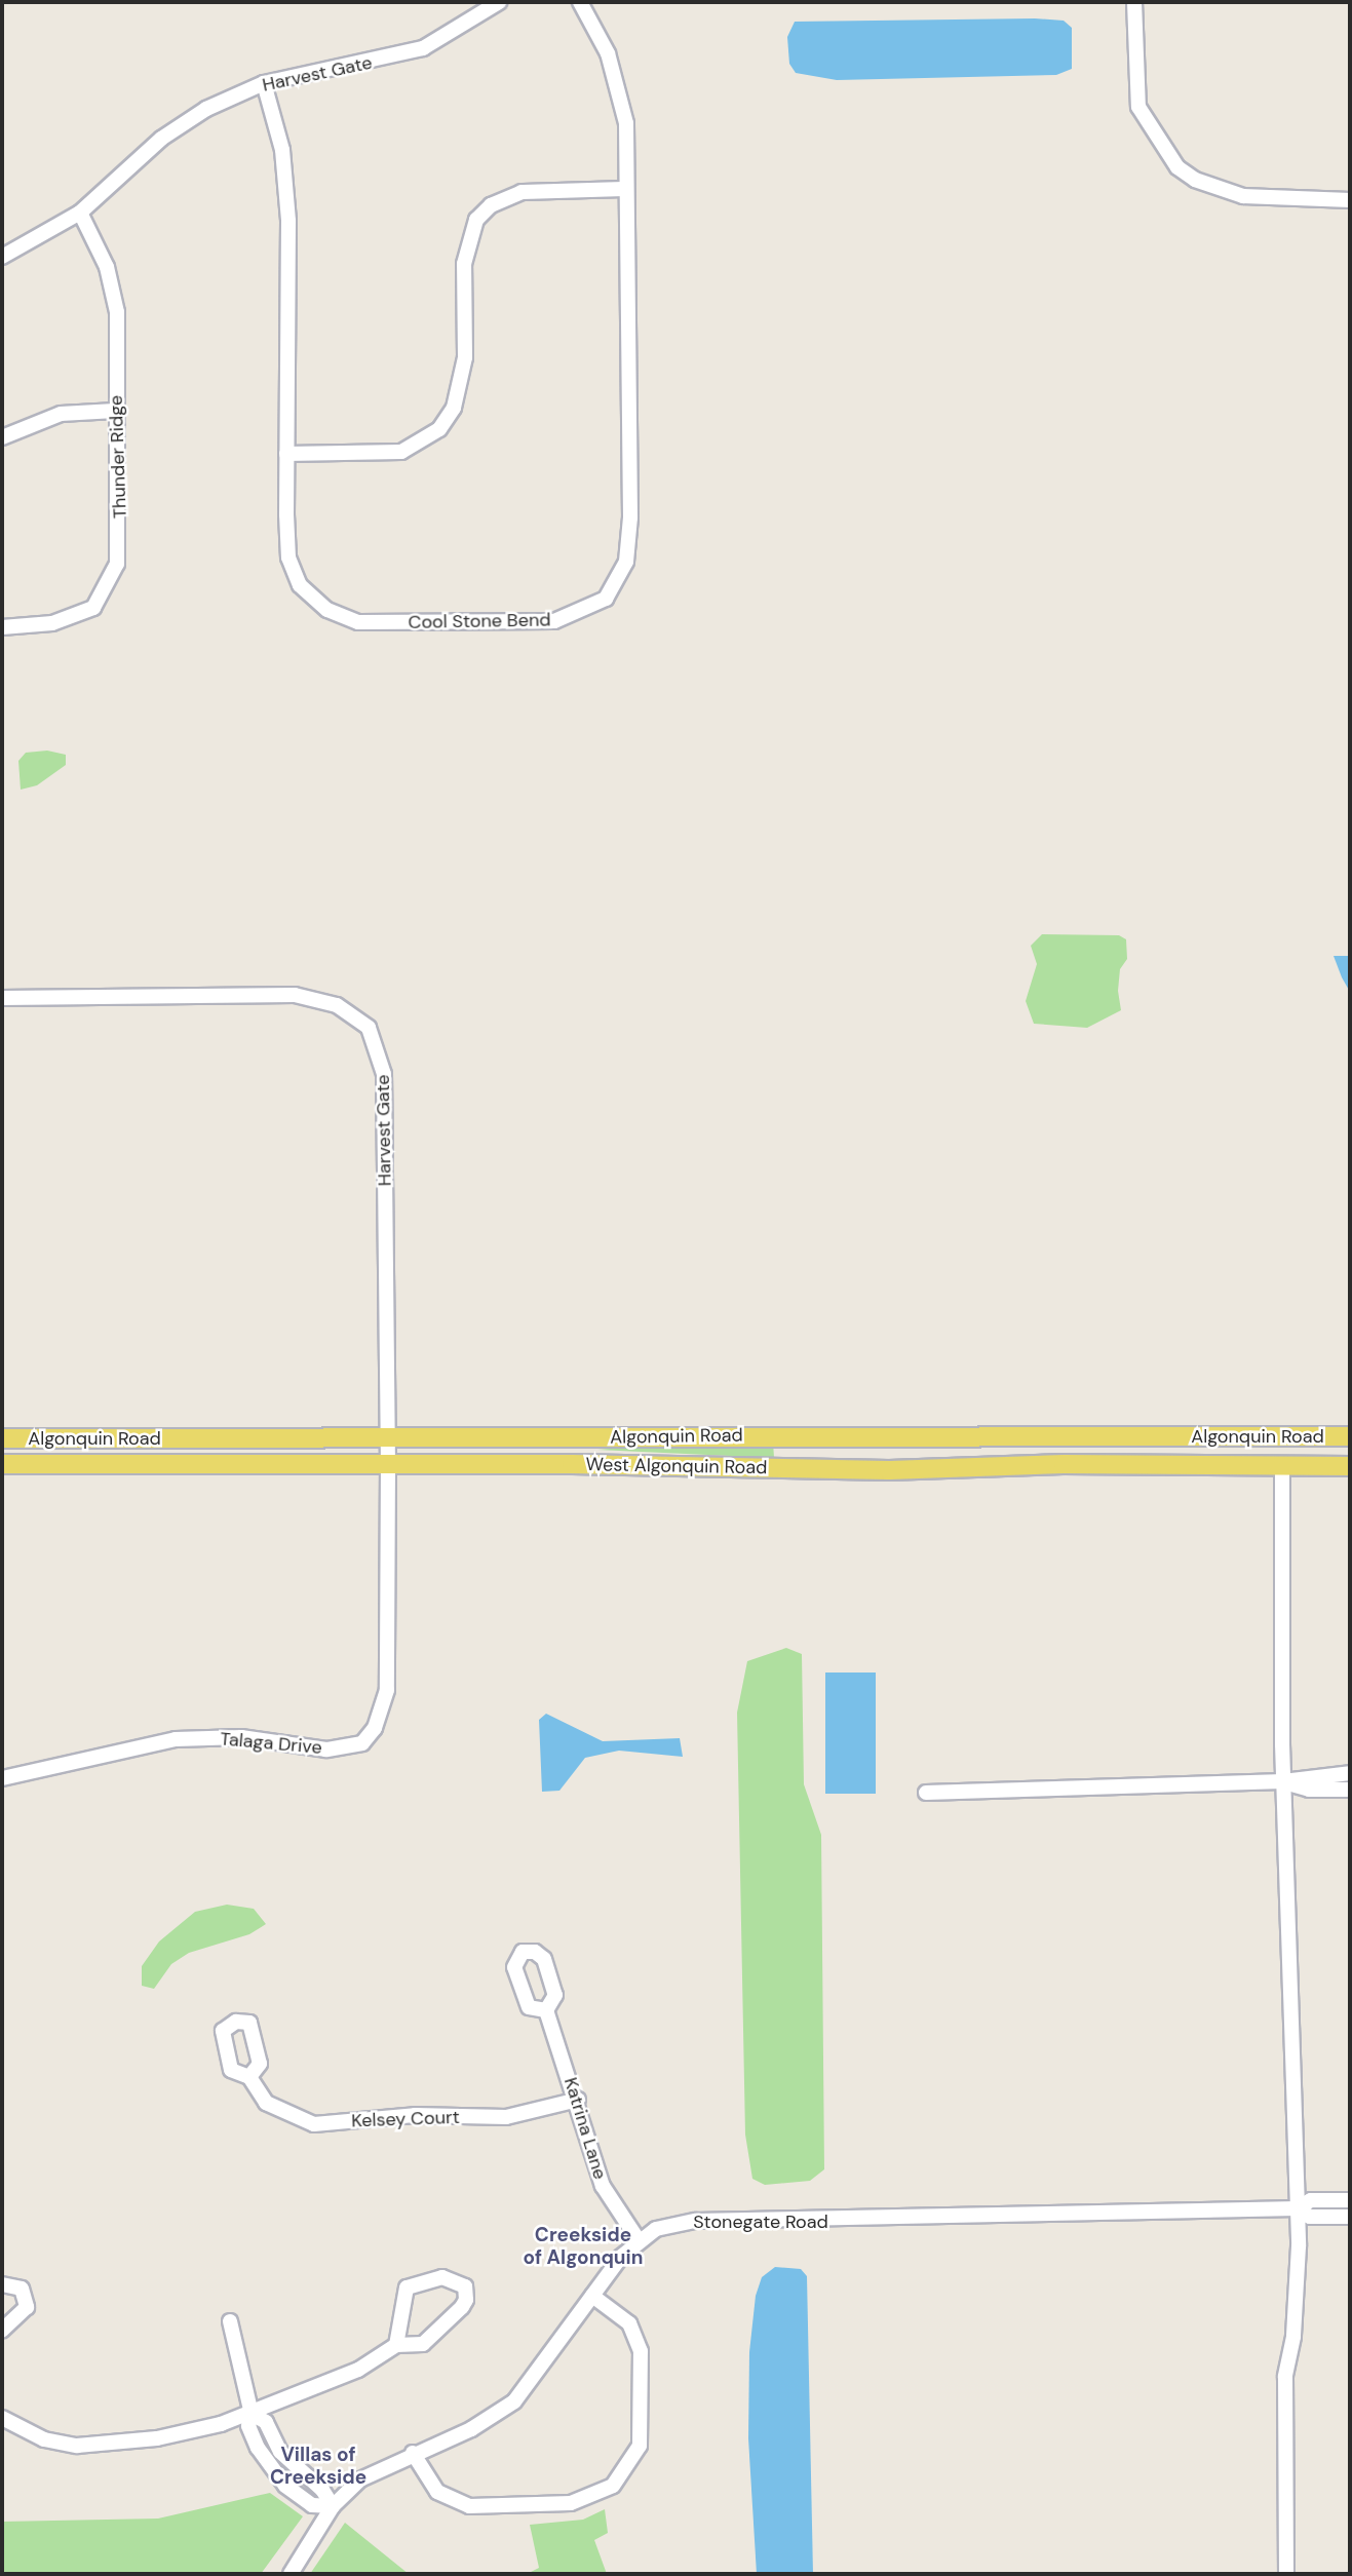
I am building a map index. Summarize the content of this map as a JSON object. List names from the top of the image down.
{
  "streets": {
    "main road": ["Algonquin Road", "West Algonquin Road"],
    "street": [
      "Harvest Gate",
      "Thunder Ridge",
      "Cool Stone Bend",
      "Talaga Drive",
      "Kelsey Court",
      "Katrina Lane",
      "Stonegate Road"
    ]
  },
  "crossings": [
    ["Harvest Gate", "Thunder Ridge"],
    ["Harvest Gate", "Cool Stone Bend"],
    ["Harvest Gate", "Algonquin Road"],
    ["Harvest Gate", "Talaga Drive"],
    ["Algonquin Road", "Talaga Drive"],
    ["West Algonquin Road", "Talaga Drive"],
    ["Kelsey Court", "Katrina Lane"],
    ["Katrina Lane", "Stonegate Road"]
  ],
  "districts": ["Creekside of Algonquin", "Villas of Creekside"]
}
